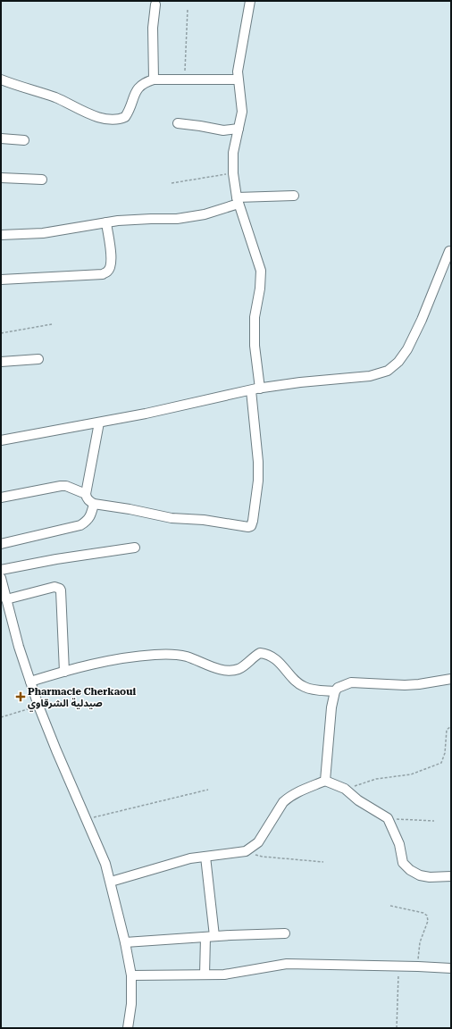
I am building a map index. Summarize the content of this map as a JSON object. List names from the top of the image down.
{
  "places": {
    "health": ["Pharmacie Cherkaoui صيدلية الشرقاوي"]
  }
}
